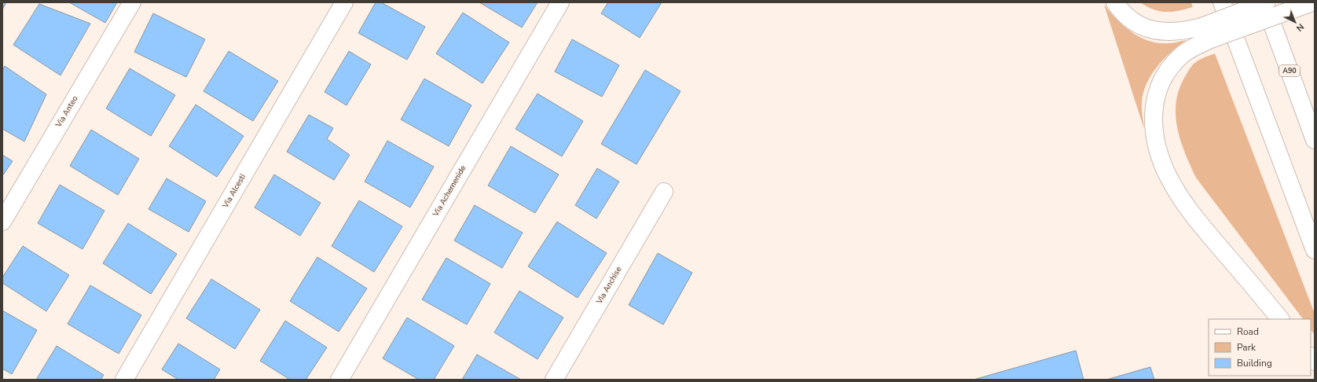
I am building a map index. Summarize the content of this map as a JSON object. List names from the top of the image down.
{
  "streets": {
    "main road": [
      "A90",
      "Via Anteo",
      "Via Alcesti",
      "Via Achemenide",
      "Via Anchise"
    ]
  },
  "legend": ["Road", "Park", "Building"],
  "north": "bottom right"
}
